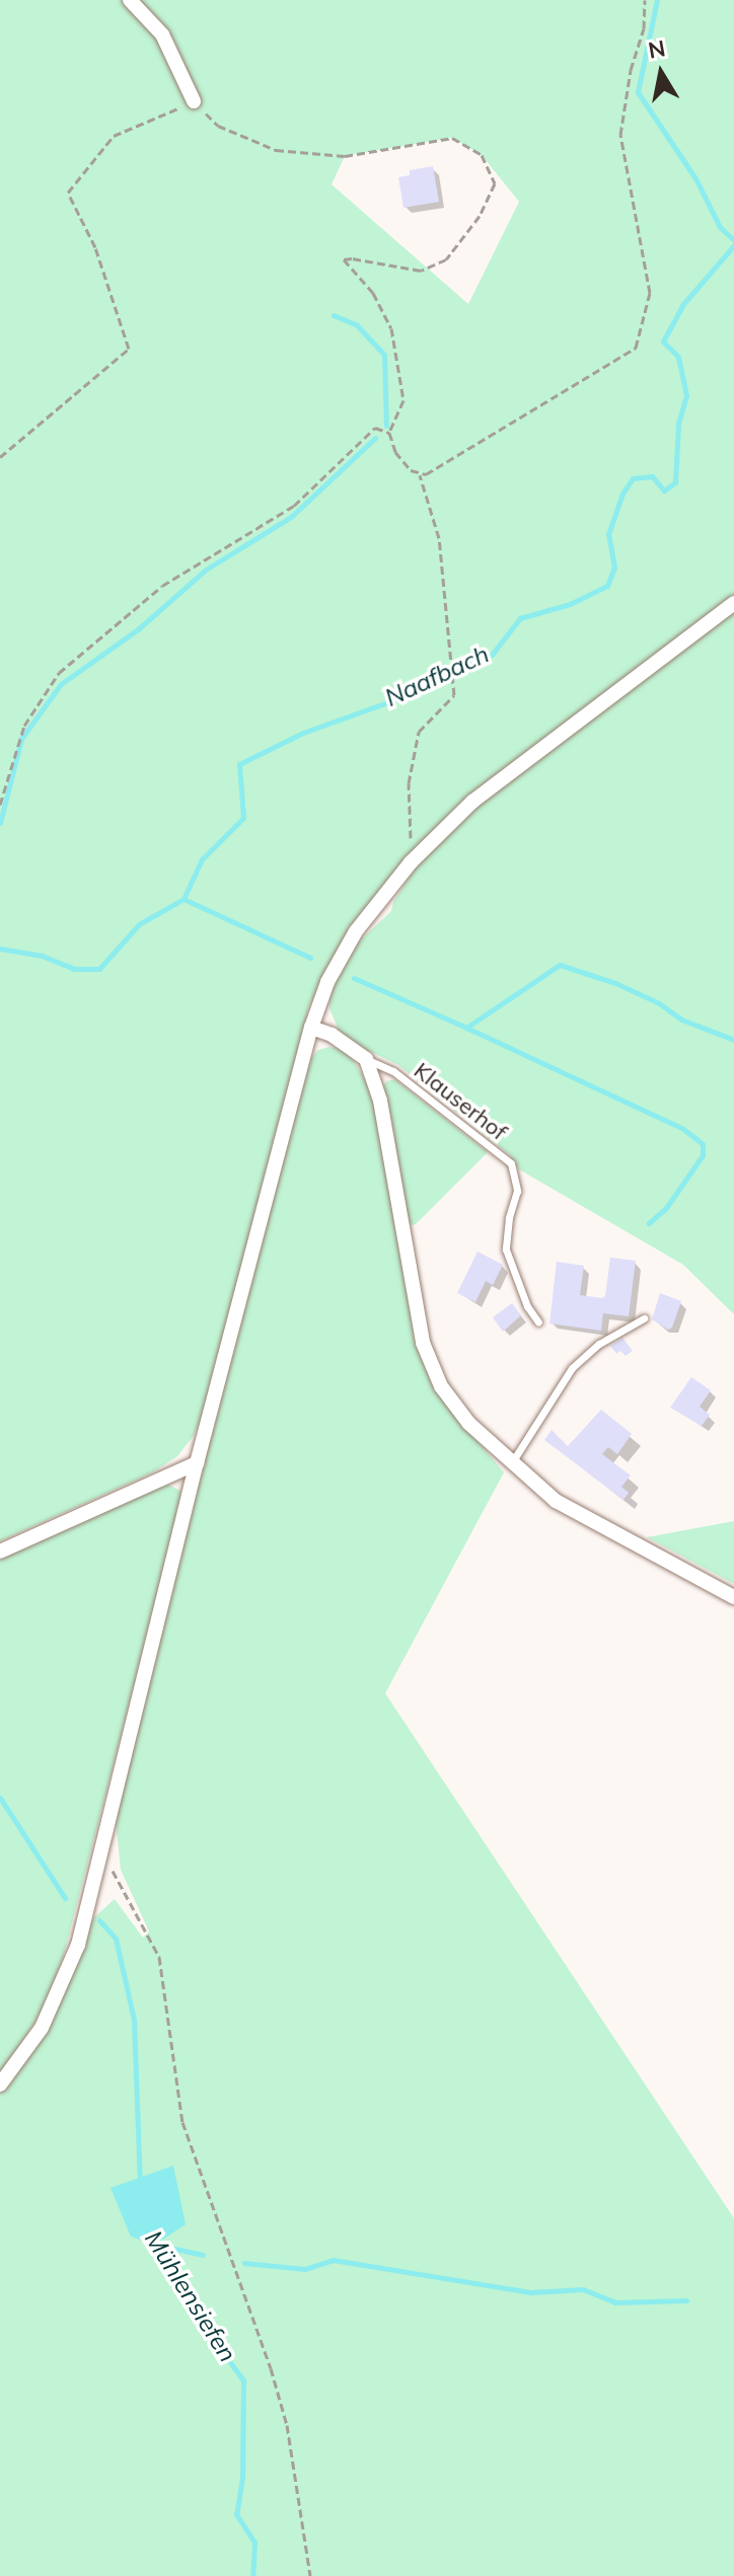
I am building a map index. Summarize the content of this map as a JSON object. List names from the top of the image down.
{
  "streets": {
    "lane": ["Klauserhof"]
  },
  "water": ["Naafbach", "Mühlensiefen"],
  "north": "top"
}
